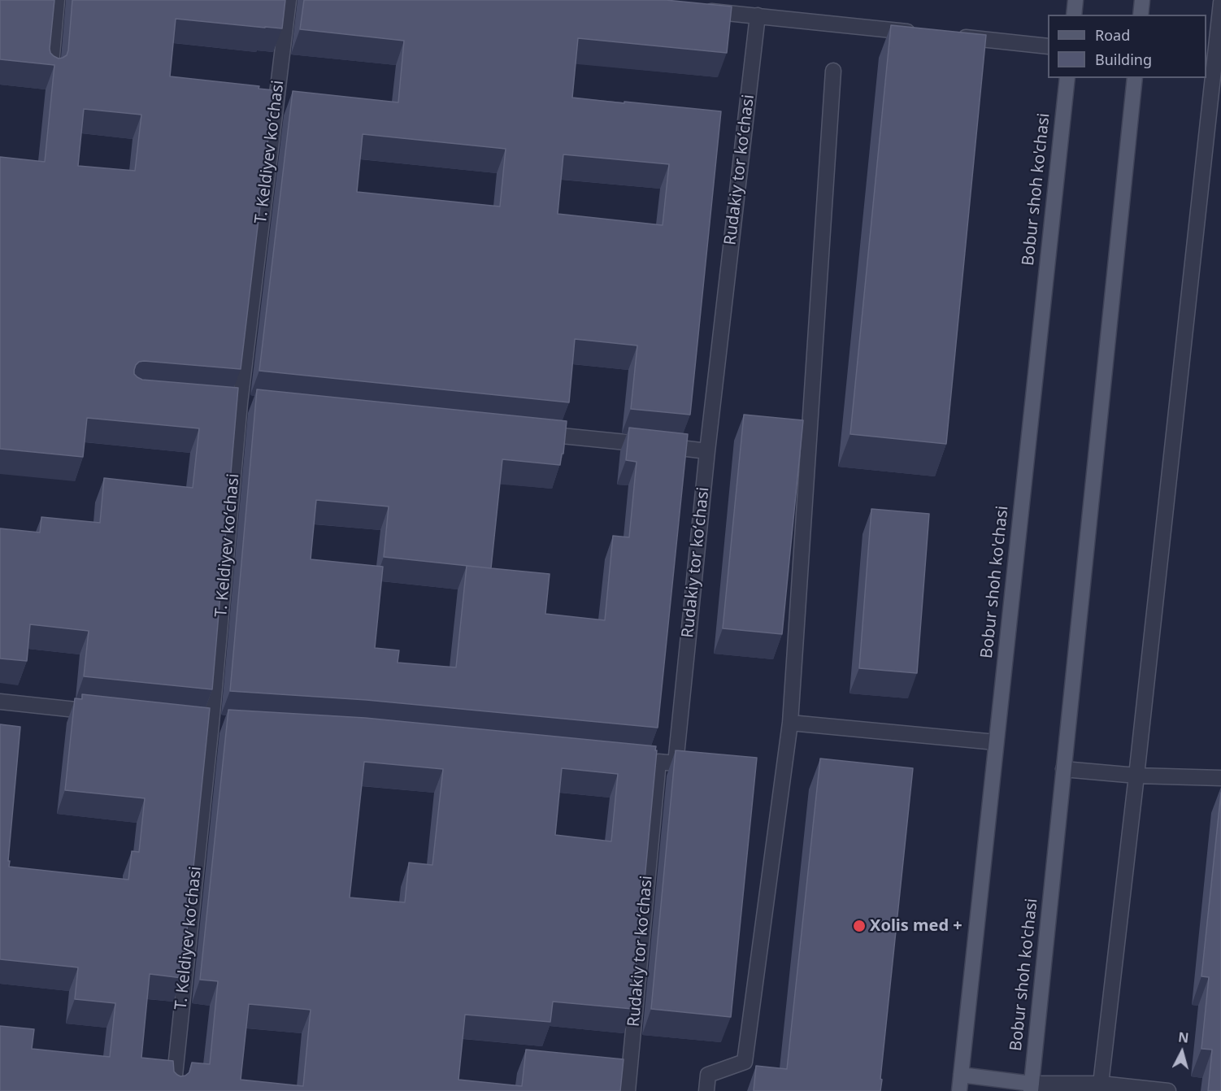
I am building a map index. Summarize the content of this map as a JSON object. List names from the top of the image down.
{
  "streets": {
    "main road": ["Bobur shoh ko'chasi"],
    "street": ["T. Keldiyev koʻchasi", "Rudakiy tor koʻchasi"]
  },
  "places": ["Xolis med +"],
  "legend": ["Road", "Building"],
  "north": "top"
}
